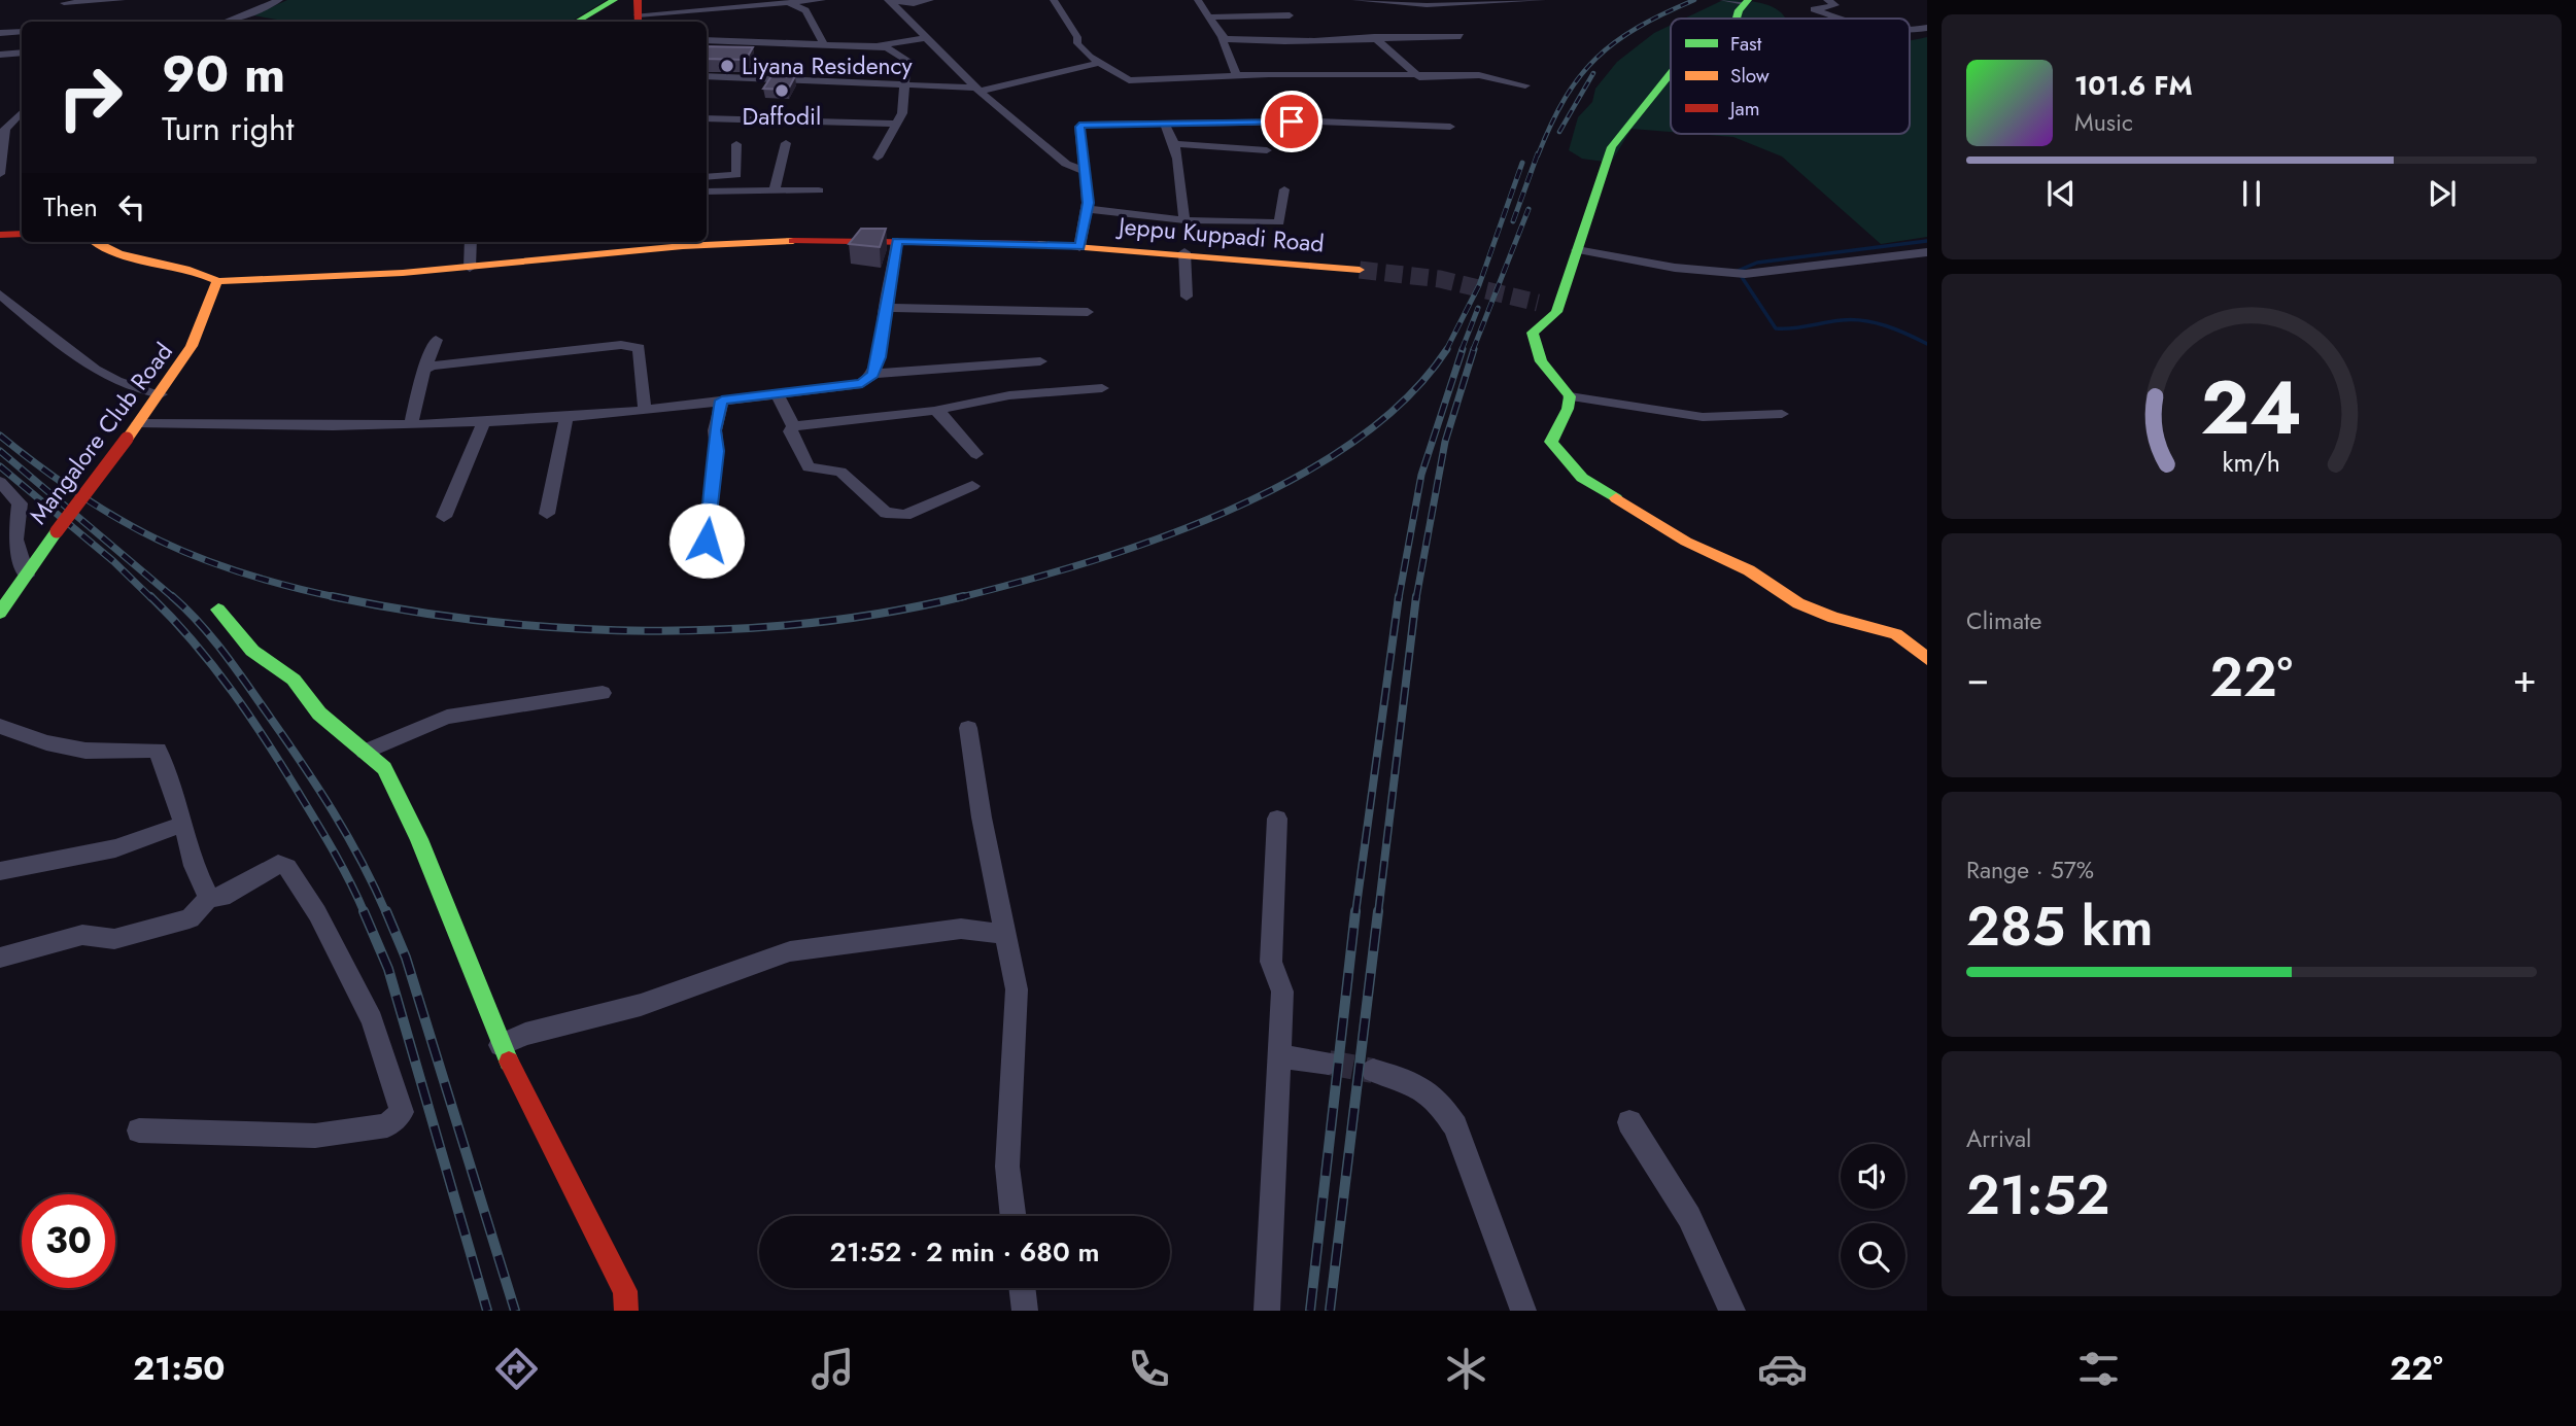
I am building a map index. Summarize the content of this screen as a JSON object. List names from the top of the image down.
{
  "streets": {
    "street": ["Jeppu Kuppadi Road", "Mangalore Club Road"]
  },
  "crossings": [
    ["Jeppu Kuppadi Road", "Mangalore Club Road"]
  ],
  "places": ["Liyana Residency", "Daffodil"],
  "legend": ["Fast", "Slow", "Jam"],
  "page": {
    "turn": ["90 m", "Turn right"],
    "song": ["101.6 FM", "Music"],
    "then": "Then",
    "tile": [
      "Climate",
      ["Range · 57%", "285 km"],
      ["Arrival", "21:52"]
    ],
    "heat": ["−", "22°", "+"],
    "limit": "30",
    "trip": "21:52 · 2 min · 680 m",
    "tabs": ["21:50", "22°"],
    "gauge": ["24", "km/h"]
  }
}
